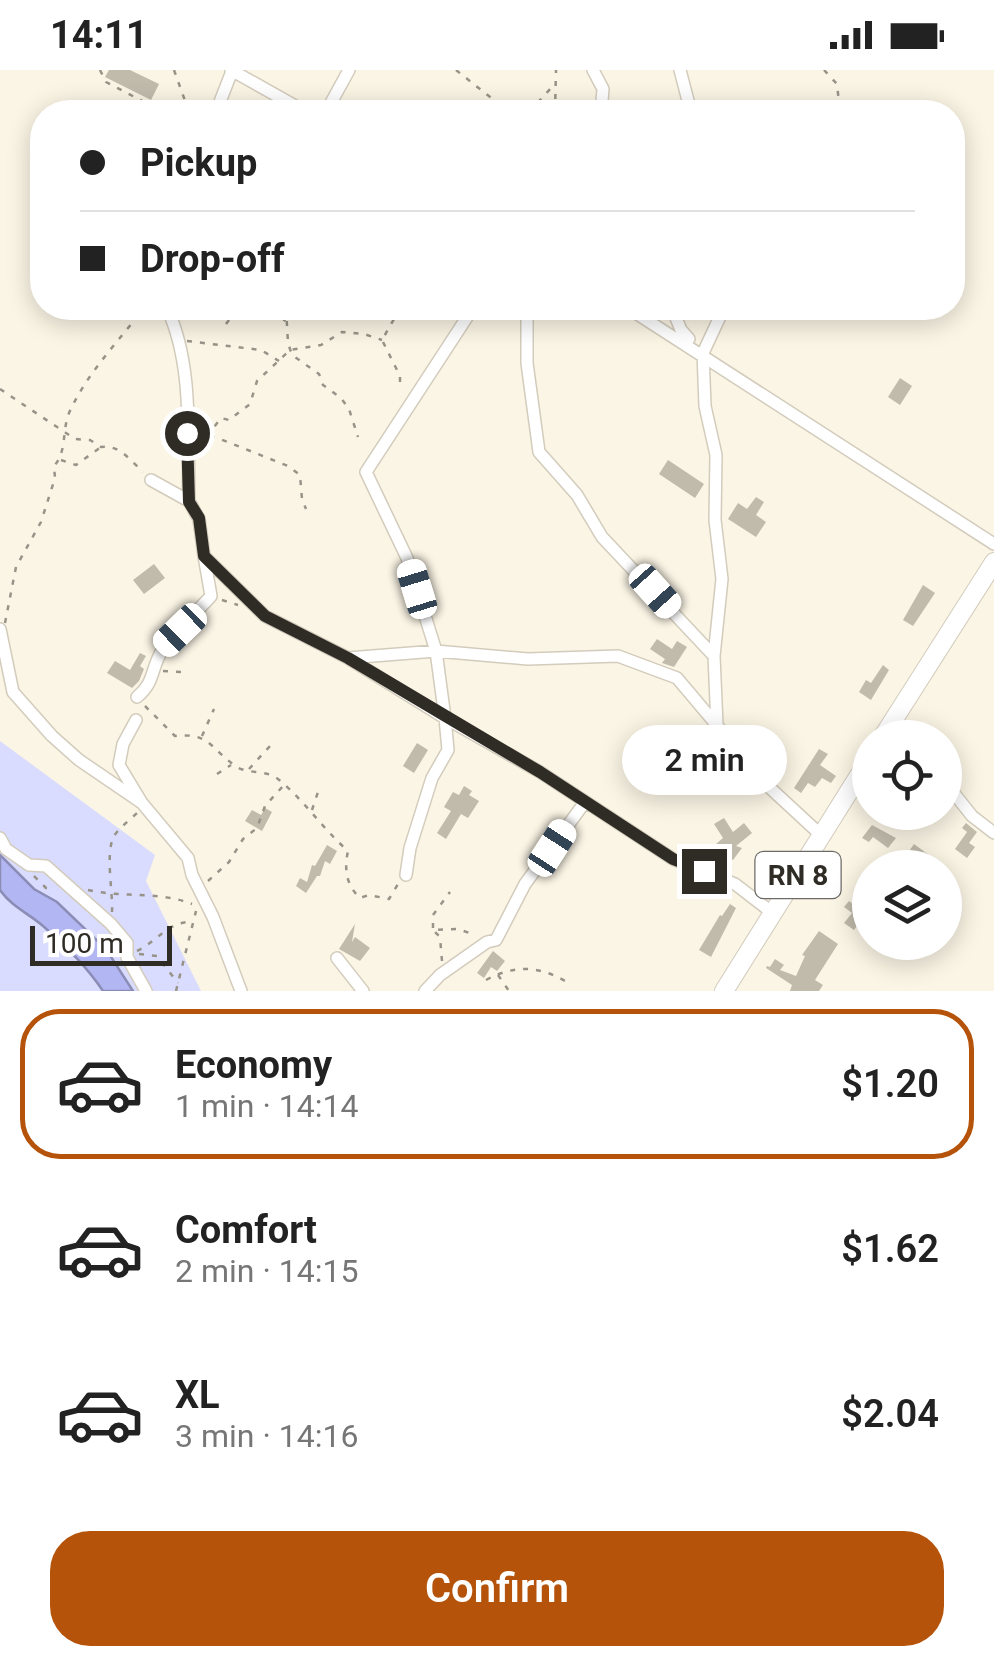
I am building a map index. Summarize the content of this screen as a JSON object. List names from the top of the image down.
{
  "streets": {
    "main road": ["RN 8"]
  },
  "scale_bar": "100 m",
  "page": {
    "status": "14:11",
    "banner": ["Pickup", "Drop-off"],
    "bubble": "2 min",
    "scale": "100 m",
    "list": [
      {
        "name": "Economy",
        "note": "1 min · 14:14",
        "value": "$1.20"
      },
      {
        "name": "Comfort",
        "note": "2 min · 14:15",
        "value": "$1.62"
      },
      {
        "name": "XL",
        "note": "3 min · 14:16",
        "value": "$2.04"
      }
    ],
    "buttons": "Confirm"
  }
}
